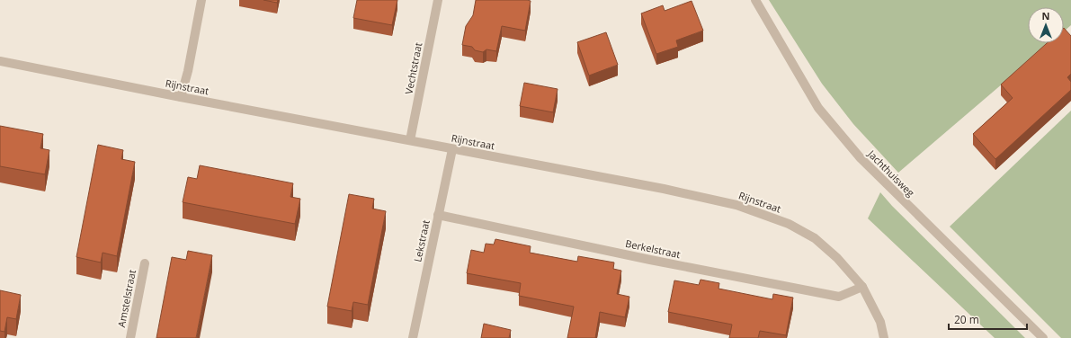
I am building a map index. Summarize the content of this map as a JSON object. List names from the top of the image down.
{
  "streets": {
    "street": [
      "Vechtstraat",
      "Rijnstraat",
      "Jachthuisweg",
      "Lekstraat",
      "Berkelstraat",
      "Amstelstraat"
    ]
  },
  "crossings": [
    ["Vechtstraat", "Rijnstraat"],
    ["Rijnstraat", "Lekstraat"],
    ["Rijnstraat", "Berkelstraat"],
    ["Lekstraat", "Berkelstraat"]
  ],
  "scale_bar": "20 m",
  "north": "top"
}
